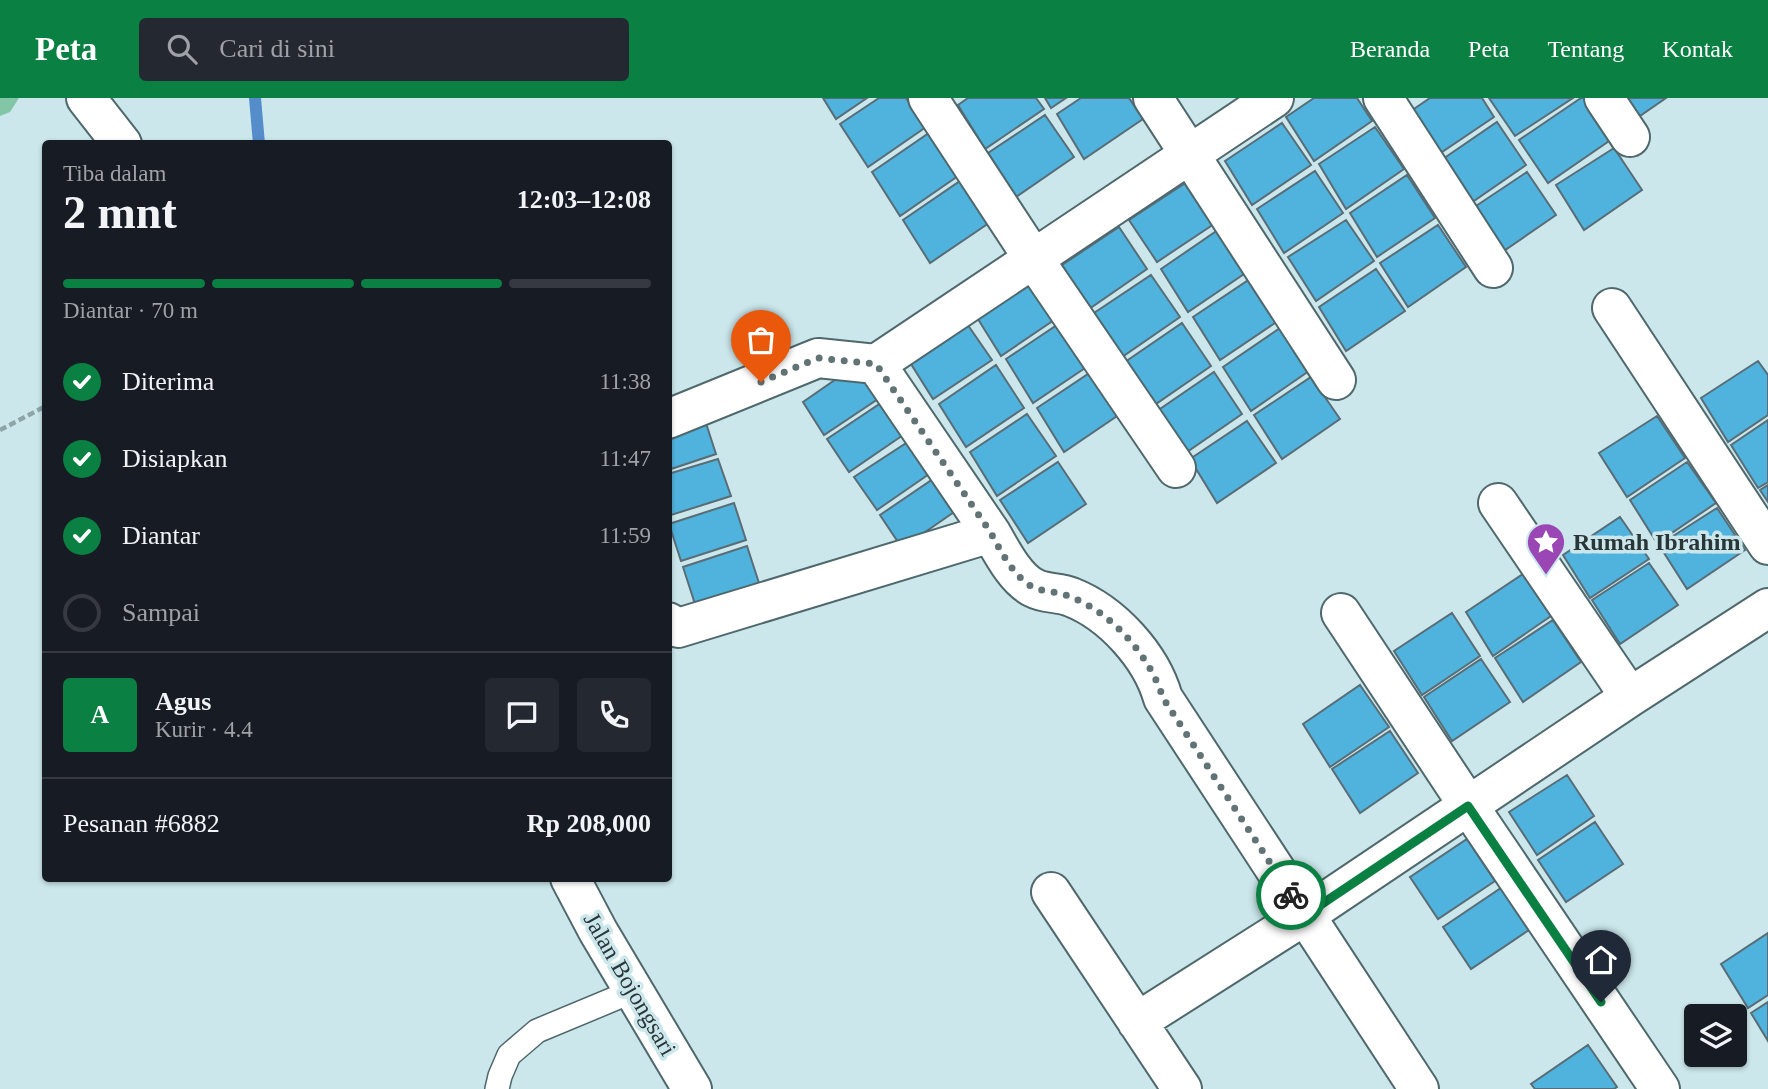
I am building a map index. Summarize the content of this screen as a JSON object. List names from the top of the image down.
{
  "streets": {
    "street": ["Jalan Bojongsari"]
  },
  "places": {
    "place": ["Rumah Ibrahim"]
  },
  "page": {
    "header": "Peta",
    "search": "Cari di sini",
    "nav": [
      "Beranda",
      "Peta",
      "Tentang",
      "Kontak"
    ],
    "heading": ["2 mnt", "Tiba dalam", "12:03–12:08"],
    "panel": [
      "Agus",
      "Kurir · 4.4",
      "Pesanan #6882",
      "Rp 208,000"
    ],
    "bar": "Diantar · 70 m",
    "list": [
      ["Diterima", "11:38"],
      ["Disiapkan", "11:47"],
      ["Diantar", "11:59"],
      "Sampai"
    ],
    "round": "A"
  }
}
